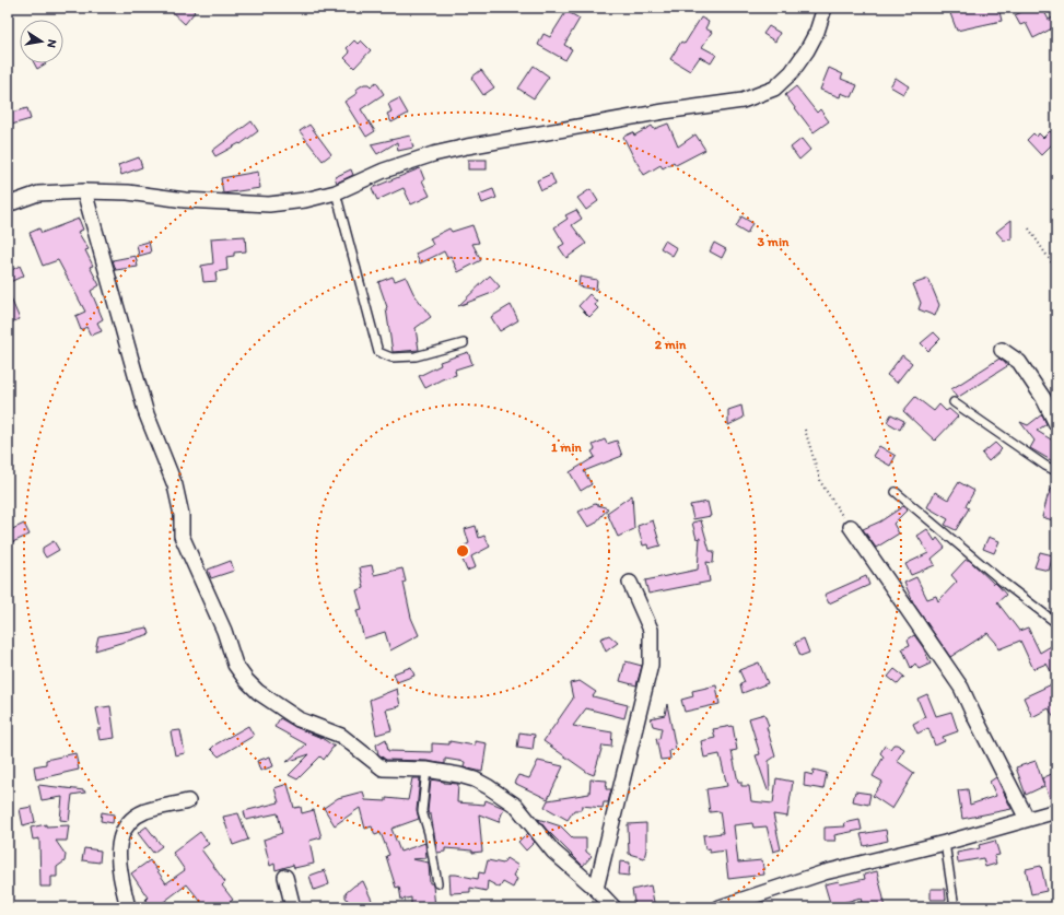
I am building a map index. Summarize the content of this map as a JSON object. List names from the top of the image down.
{
  "north": "right",
  "rings": ["3 min", "2 min", "1 min"]
}
